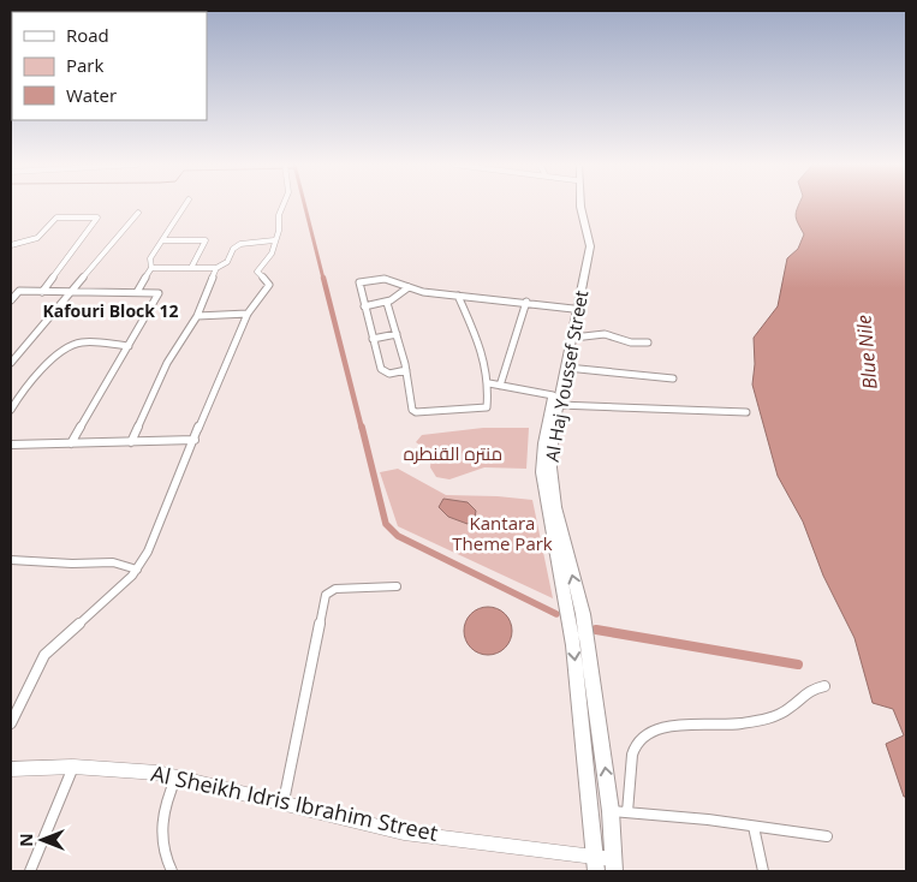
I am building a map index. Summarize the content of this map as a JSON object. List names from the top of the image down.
{
  "streets": {
    "main road": ["Al Haj Youssef Street"],
    "street": ["Al Sheikh Idris Ibrahim Street"]
  },
  "crossings": [
    ["Al Haj Youssef Street", "Al Sheikh Idris Ibrahim Street"]
  ],
  "districts": ["Kafouri Block 12"],
  "water": ["Blue Nile"],
  "parks": ["منتره القنطره", "Kantara Theme Park"],
  "legend": ["Road", "Park", "Water"],
  "north": "left"
}
